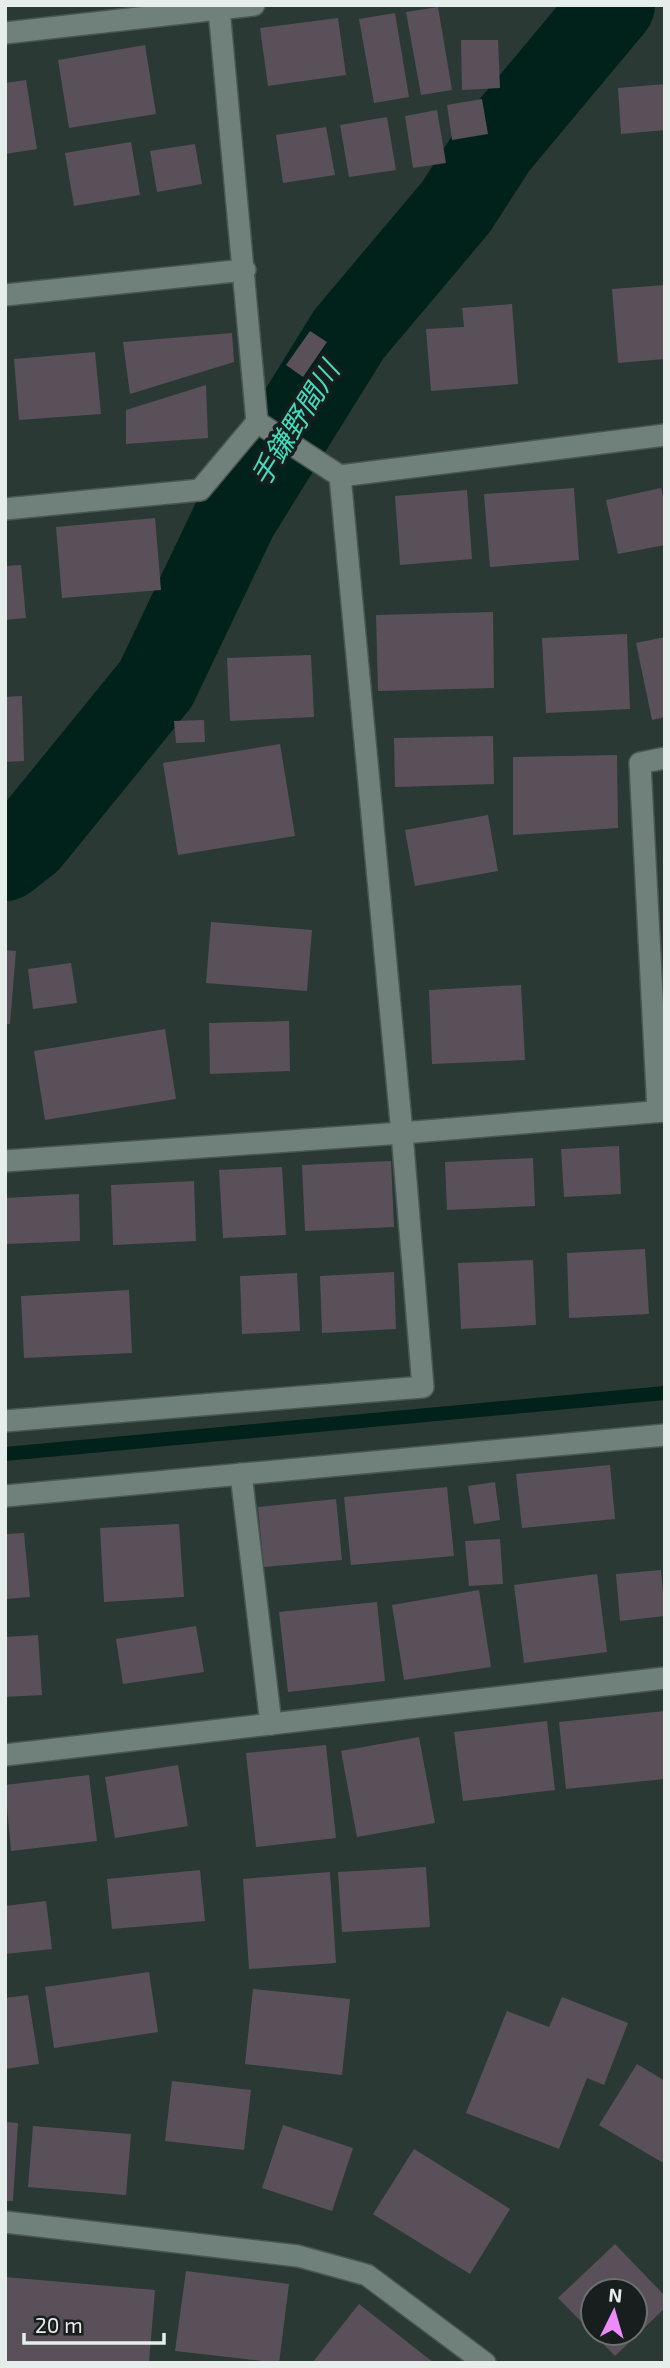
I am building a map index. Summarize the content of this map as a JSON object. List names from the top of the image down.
{
  "water": ["手鎌野間川"],
  "scale_bar": "20 m",
  "north": "top"
}
